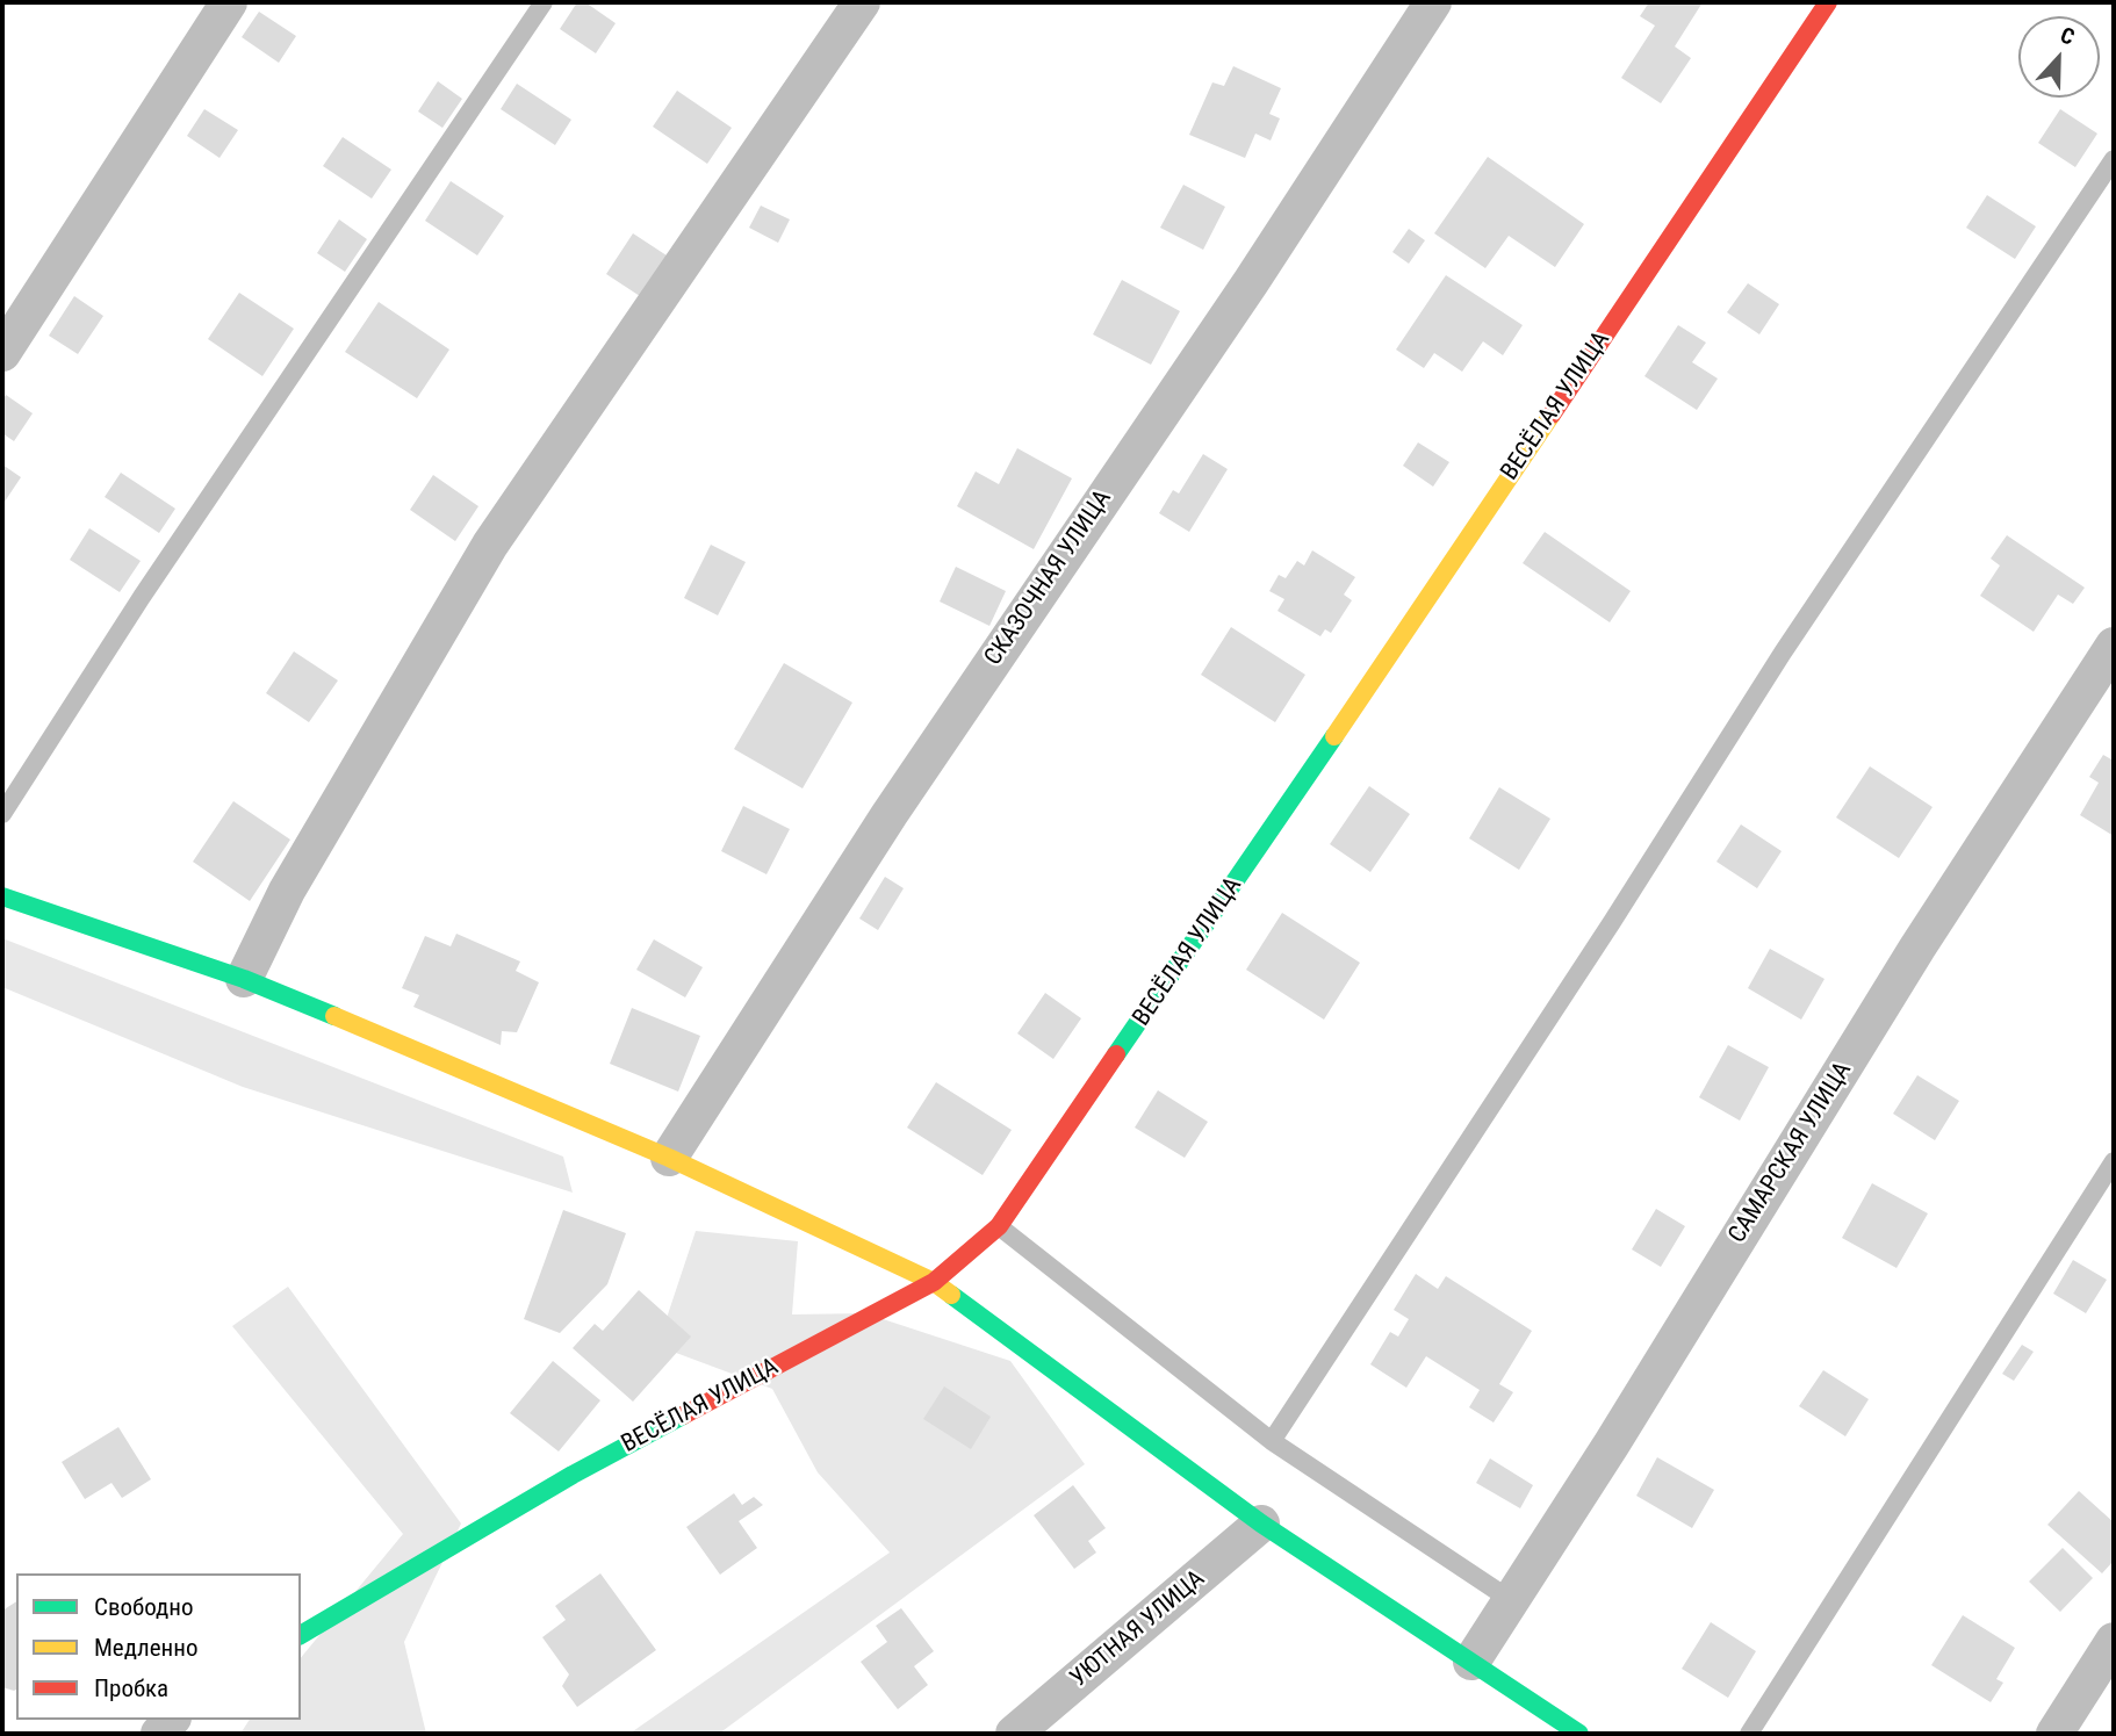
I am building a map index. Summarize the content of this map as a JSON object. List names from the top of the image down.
{
  "streets": {
    "street": [
      "ВЕСЁЛАЯ УЛИЦА",
      "СКАЗОЧНАЯ УЛИЦА",
      "САМАРСКАЯ УЛИЦА",
      "УЮТНАЯ УЛИЦА"
    ]
  },
  "legend": ["Свободно", "Медленно", "Пробка"],
  "north": "top"
}
